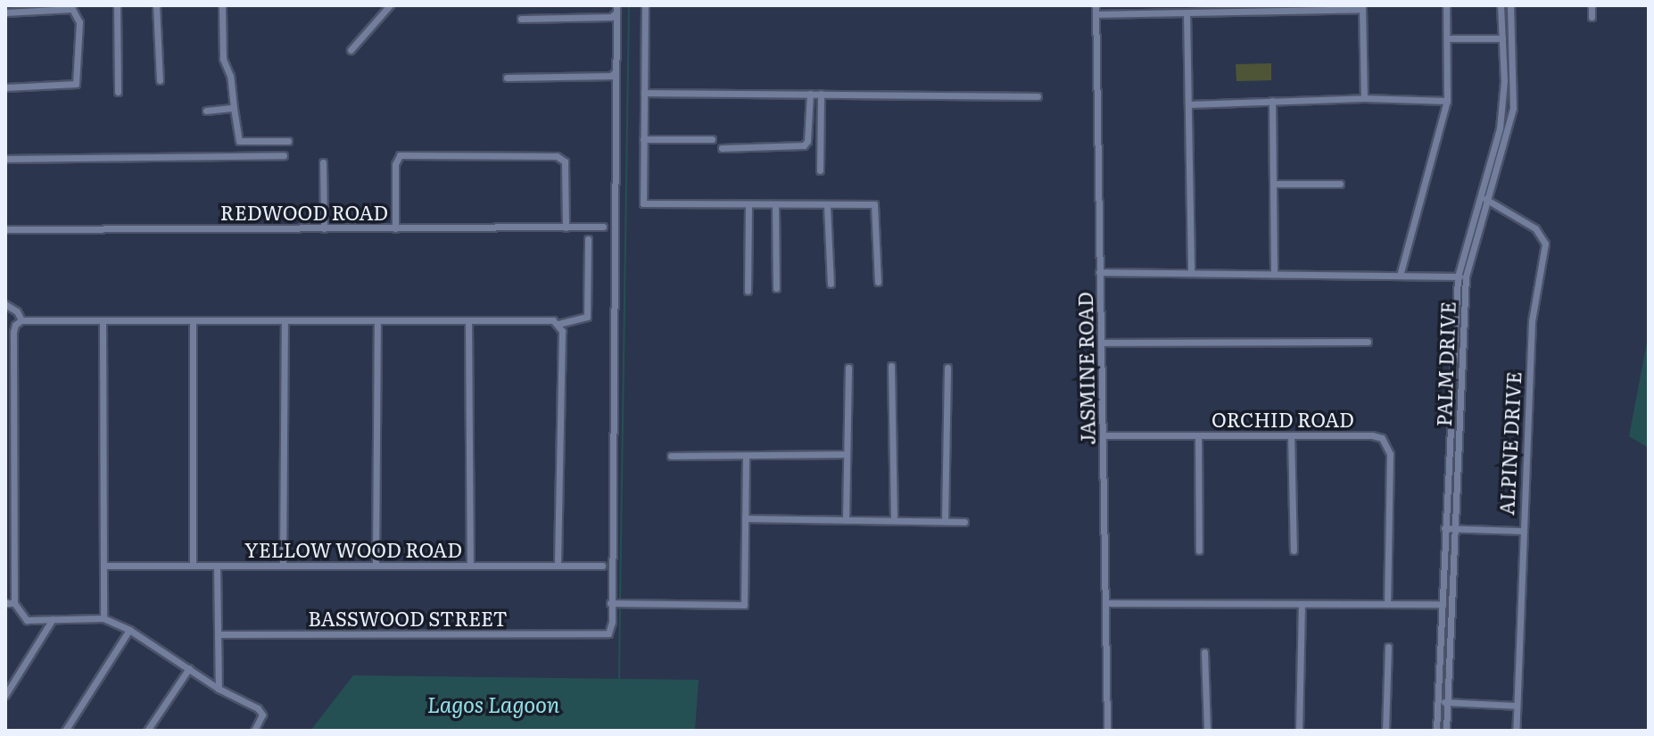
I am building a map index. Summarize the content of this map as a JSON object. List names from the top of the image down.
{
  "streets": {
    "street": [
      "REDWOOD ROAD",
      "PALM DRIVE",
      "JASMINE ROAD",
      "ORCHID ROAD",
      "ALPINE DRIVE",
      "YELLOW WOOD ROAD",
      "BASSWOOD STREET"
    ]
  },
  "crossings": [
    ["PALM DRIVE", "ALPINE DRIVE"],
    ["JASMINE ROAD", "ORCHID ROAD"]
  ],
  "water": ["Lagos Lagoon"]
}
